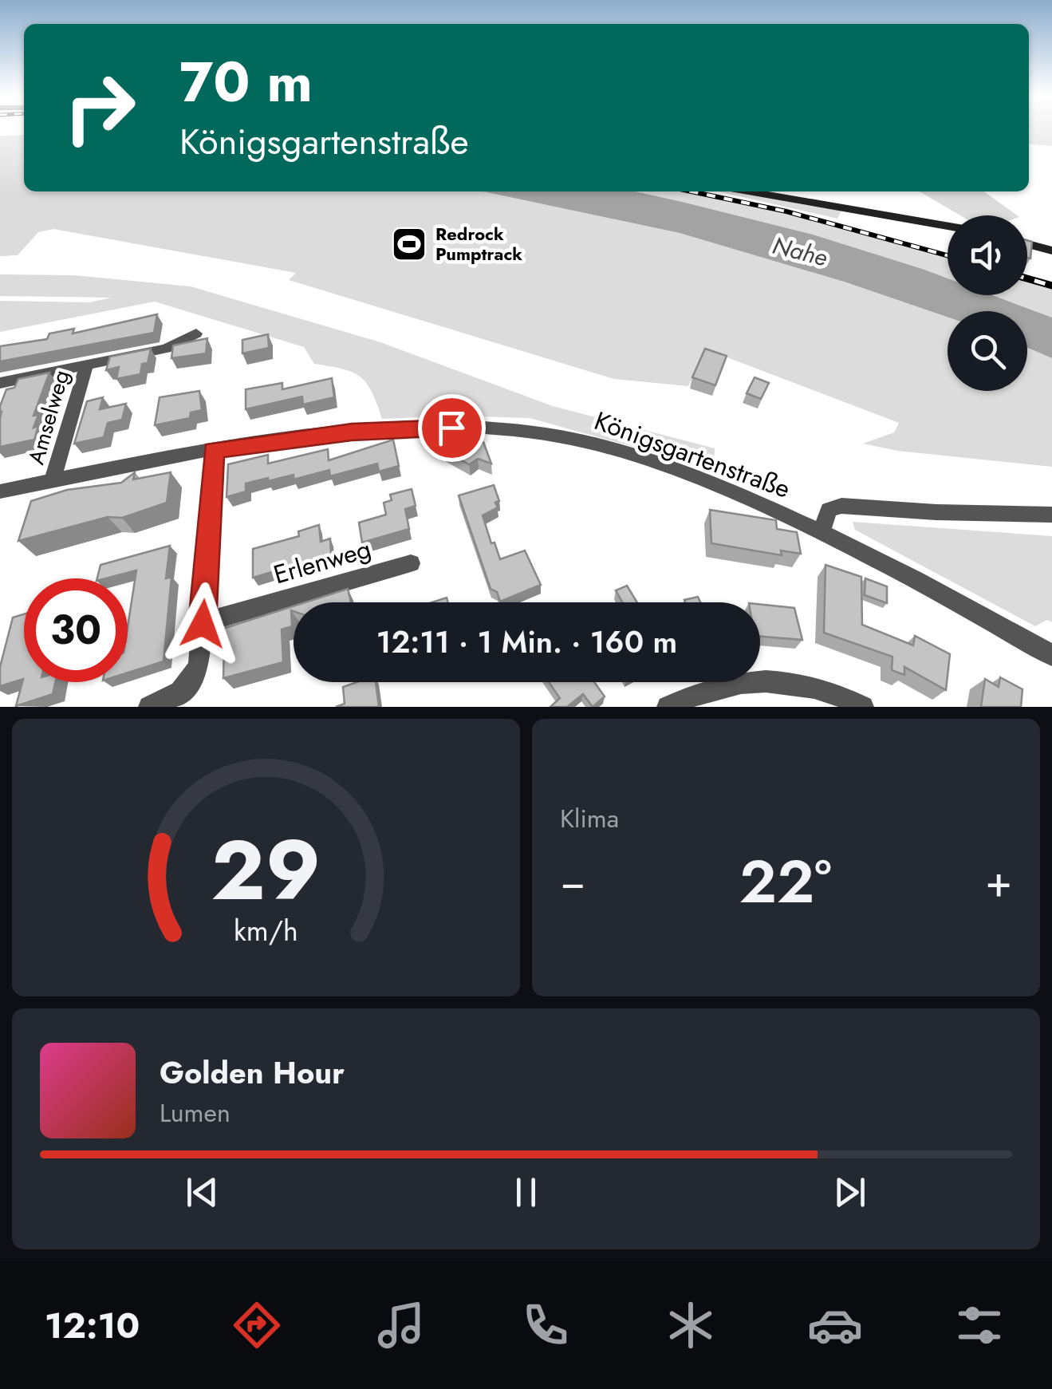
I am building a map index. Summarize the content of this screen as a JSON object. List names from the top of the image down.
{
  "streets": {
    "street": ["Amselweg", "Königsgartenstraße", "Erlenweg"]
  },
  "crossings": [
    ["Amselweg", "Königsgartenstraße"]
  ],
  "water": ["Nahe"],
  "places": {
    "sports": ["Redrock Pumptrack"]
  },
  "page": {
    "turn": ["70 m", "Königsgartenstraße"],
    "limit": "30",
    "trip": "12:11 · 1 Min. · 160 m",
    "tile": "Klima",
    "heat": ["−", "22°", "+"],
    "song": ["Golden Hour", "Lumen"],
    "tabs": "12:10",
    "gauge": ["29", "km/h"]
  }
}
